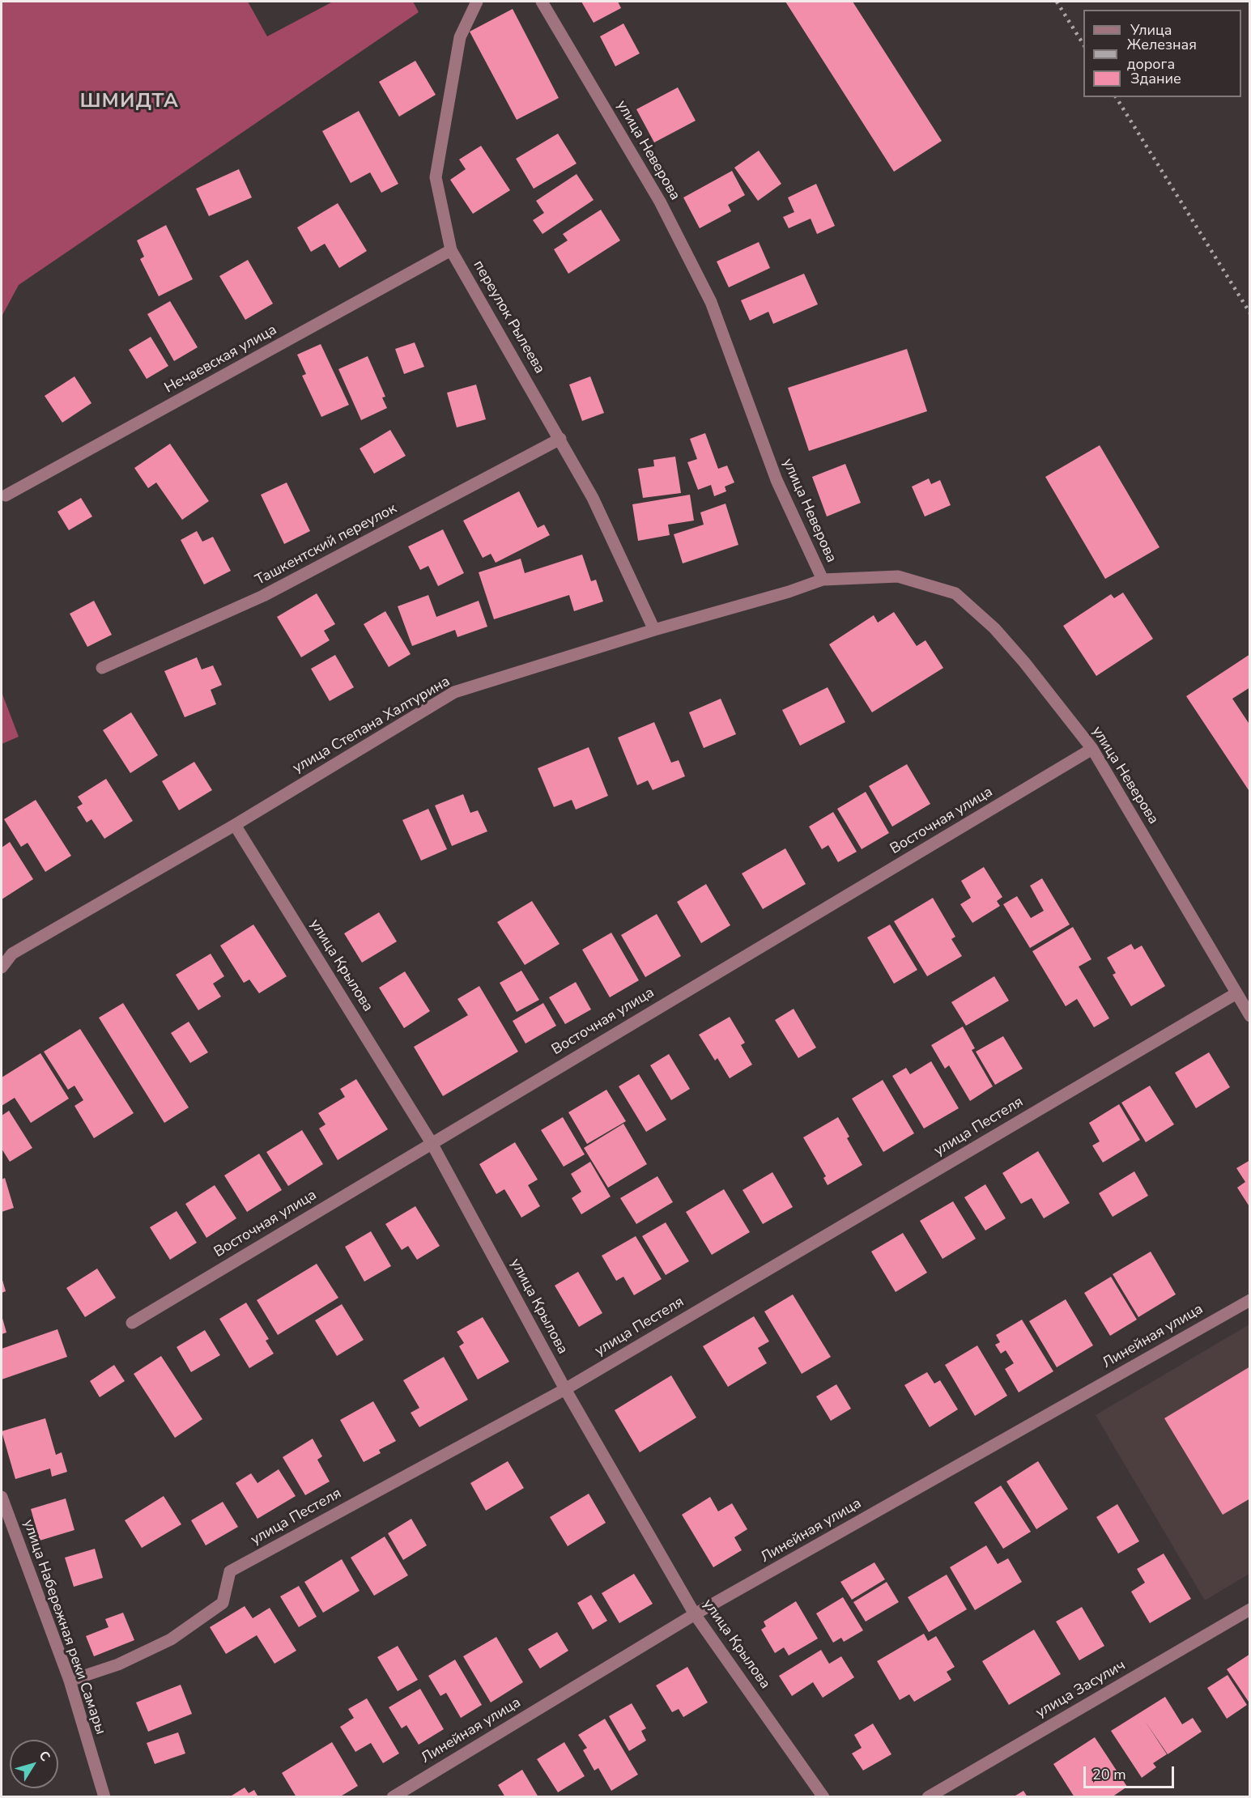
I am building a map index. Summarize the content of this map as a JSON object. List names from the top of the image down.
{
  "streets": {
    "street": [
      "улица Неверова",
      "переулок Рылеева",
      "Нечаевская улица",
      "Ташкентский переулок",
      "улица Степана Халтурина",
      "Восточная улица",
      "улица Крылова",
      "улица Пестеля",
      "Линейная улица",
      "улица Набережная реки Самары",
      "улица Засулич"
    ]
  },
  "crossings": [
    ["улица Неверова", "улица Степана Халтурина"],
    ["улица Неверова", "Восточная улица"],
    ["улица Неверова", "улица Пестеля"],
    ["переулок Рылеева", "Нечаевская улица"],
    ["переулок Рылеева", "Ташкентский переулок"],
    ["переулок Рылеева", "улица Степана Халтурина"],
    ["улица Степана Халтурина", "улица Крылова"],
    ["Восточная улица", "улица Крылова"],
    ["улица Крылова", "улица Пестеля"],
    ["улица Крылова", "Линейная улица"],
    ["улица Пестеля", "улица Набережная реки Самары"]
  ],
  "districts": ["ШМИДТА"],
  "legend": ["Улица", "Железная дорога", "Здание"],
  "scale_bar": "20 m",
  "north": "top right"
}
